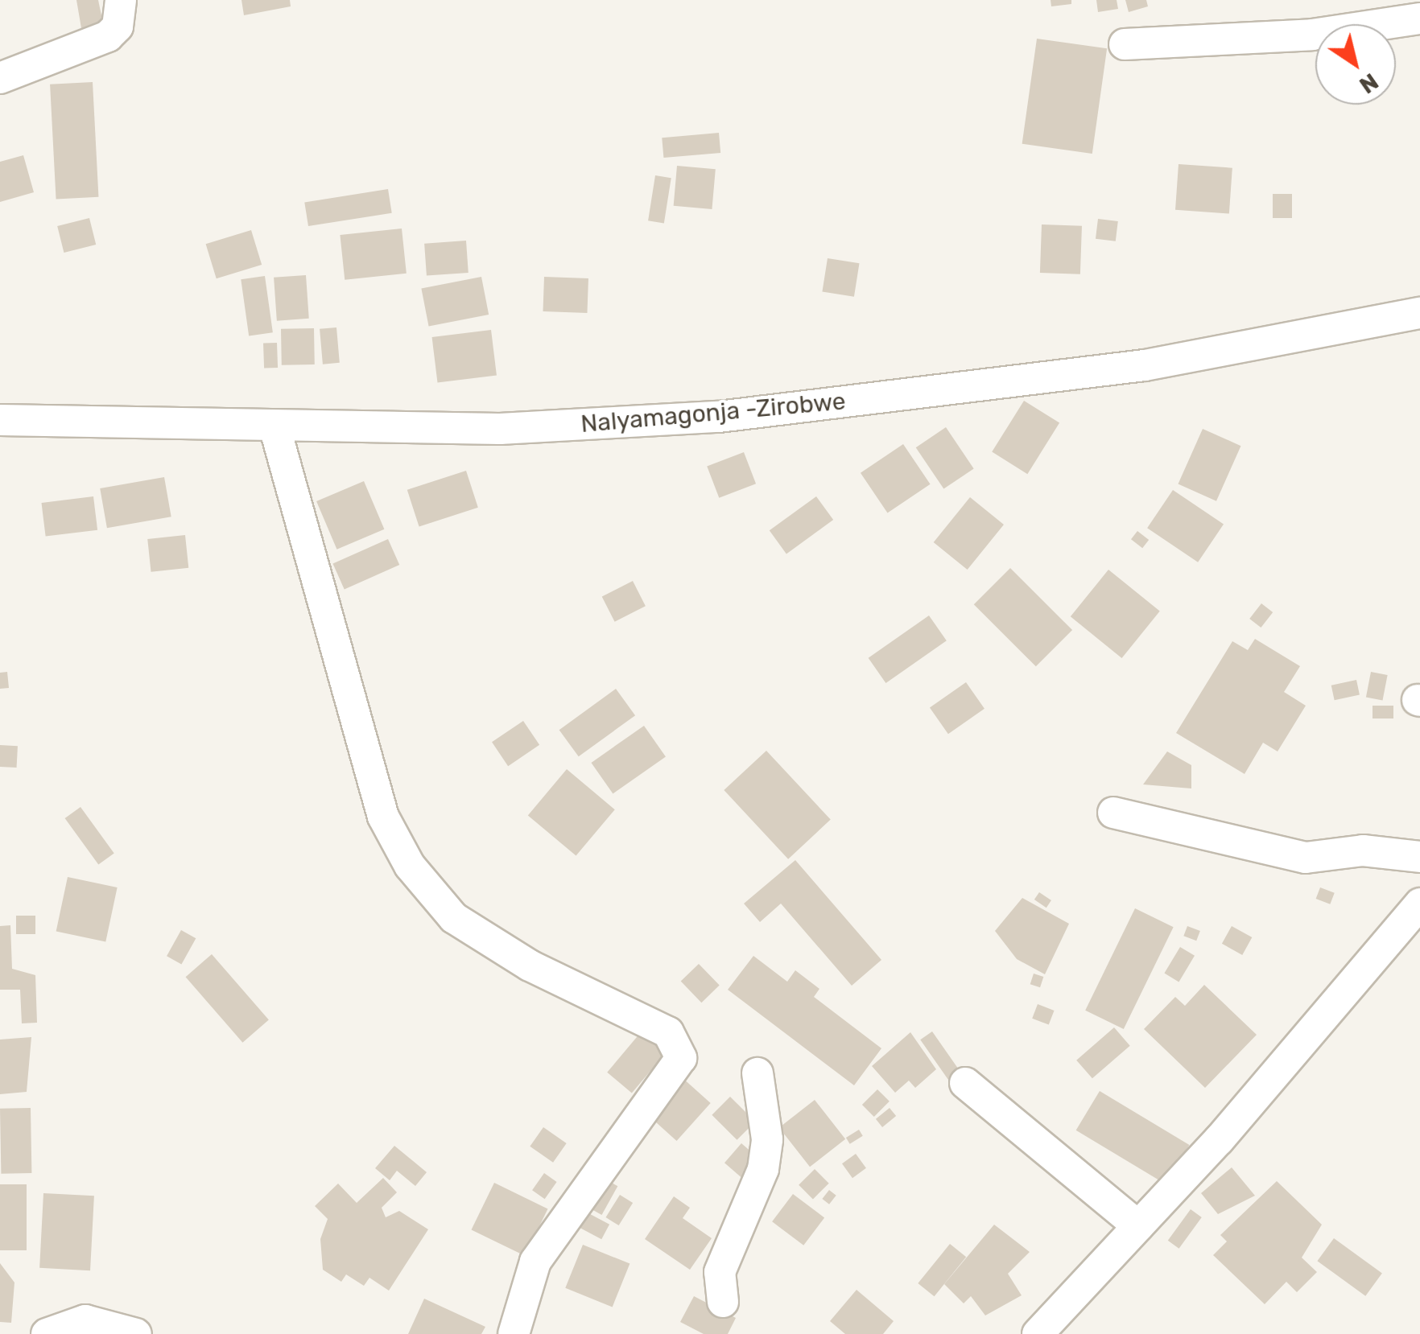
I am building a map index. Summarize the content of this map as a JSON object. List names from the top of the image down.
{
  "streets": {
    "street": ["Nalyamagonja -Zirobwe"]
  },
  "north": "bottom right"
}
